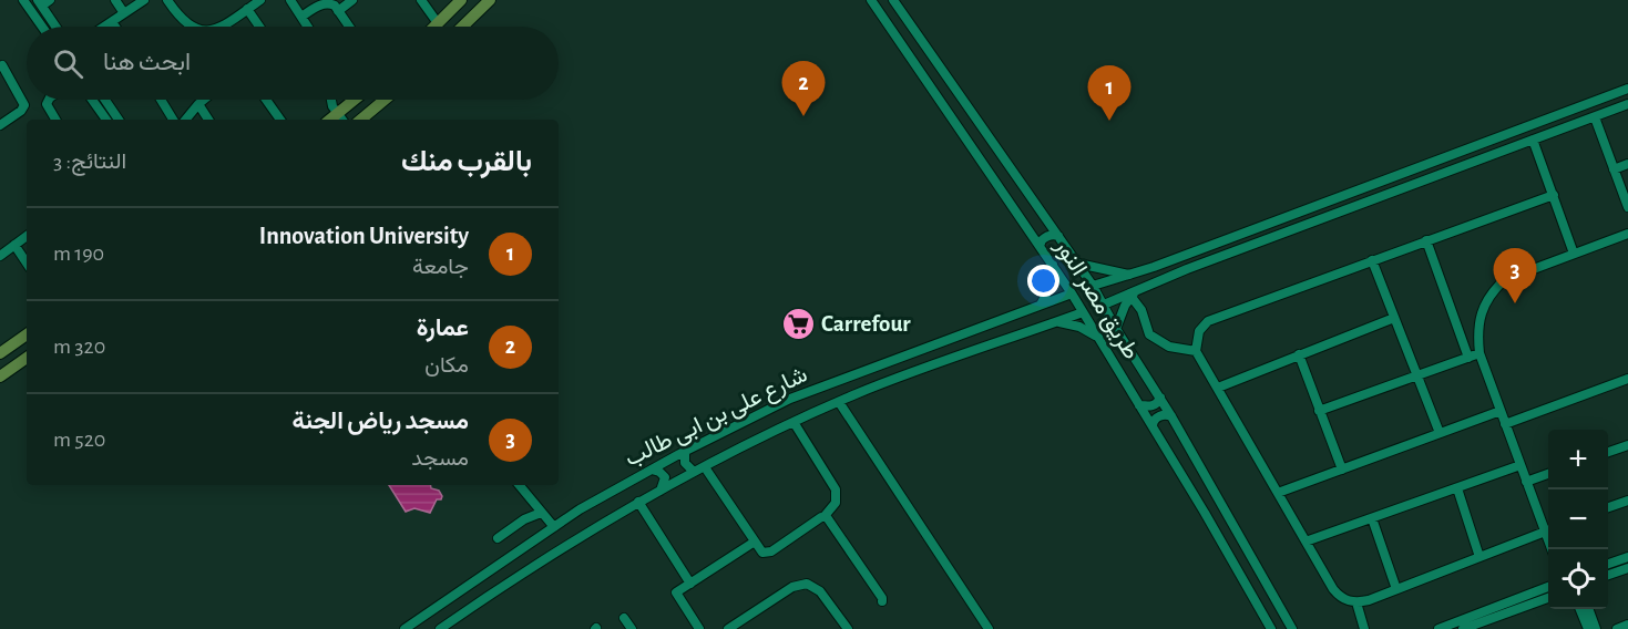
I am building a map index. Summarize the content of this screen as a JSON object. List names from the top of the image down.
{
  "streets": {
    "street": ["طريق مصر النور", "شارع على بن ابى طالب"]
  },
  "crossings": [
    ["طريق مصر النور", "شارع على بن ابى طالب"]
  ],
  "places": {
    "supermarket": ["Carrefour"]
  },
  "page": {
    "search": "ابحث هنا",
    "pins": ["2", "1", "3"],
    "heading": ["بالقرب منك", "النتائج: 3"],
    "list": [
      {
        "mark": "1",
        "name": "Innovation University",
        "note": "جامعة",
        "value": "190 m"
      },
      {
        "mark": "2",
        "name": "عمارة",
        "note": "مكان",
        "value": "320 m"
      },
      {
        "mark": "3",
        "name": "مسجد رياض الجنة",
        "note": "مسجد",
        "value": "520 m"
      }
    ],
    "map_buttons": ["+", "−"]
  }
}
